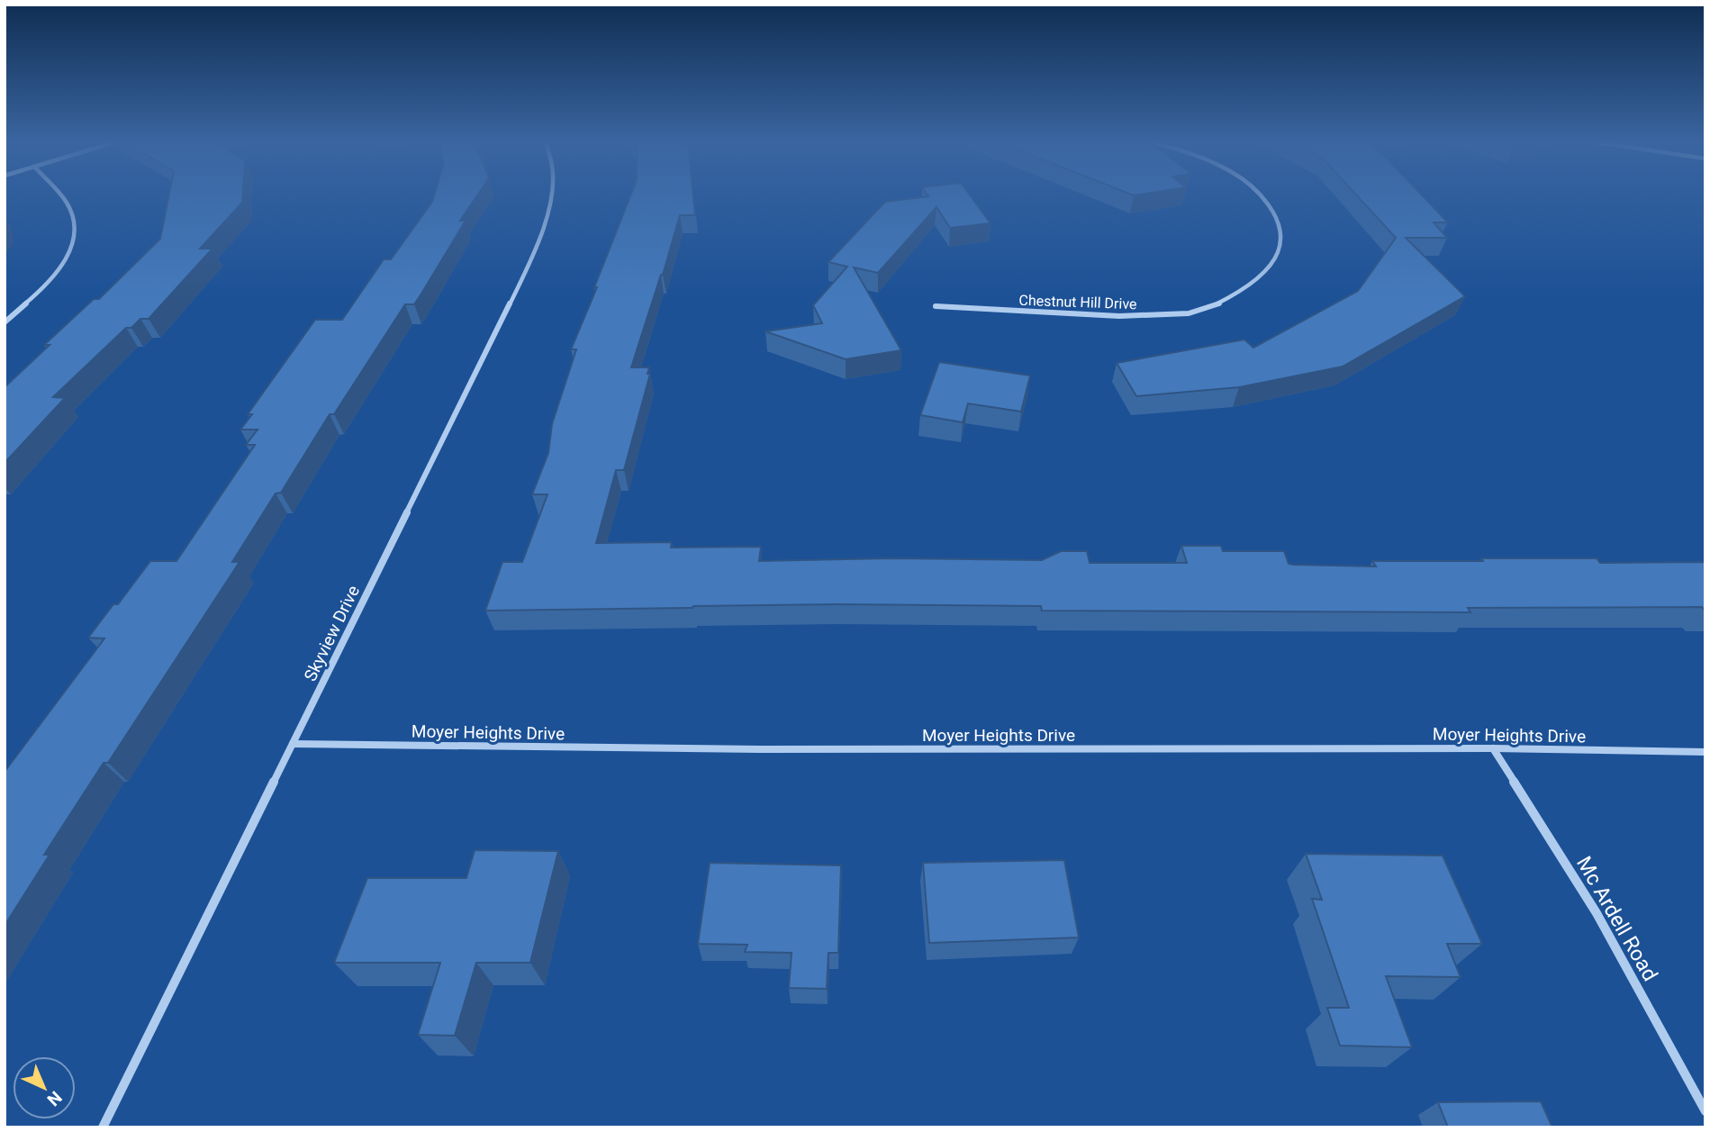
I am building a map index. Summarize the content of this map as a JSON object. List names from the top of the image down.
{
  "streets": {
    "street": [
      "Chestnut Hill Drive",
      "Skyview Drive",
      "Moyer Heights Drive",
      "Mc Ardell Road"
    ]
  },
  "crossings": [
    ["Skyview Drive", "Moyer Heights Drive"],
    ["Moyer Heights Drive", "Mc Ardell Road"]
  ],
  "north": "bottom right"
}
